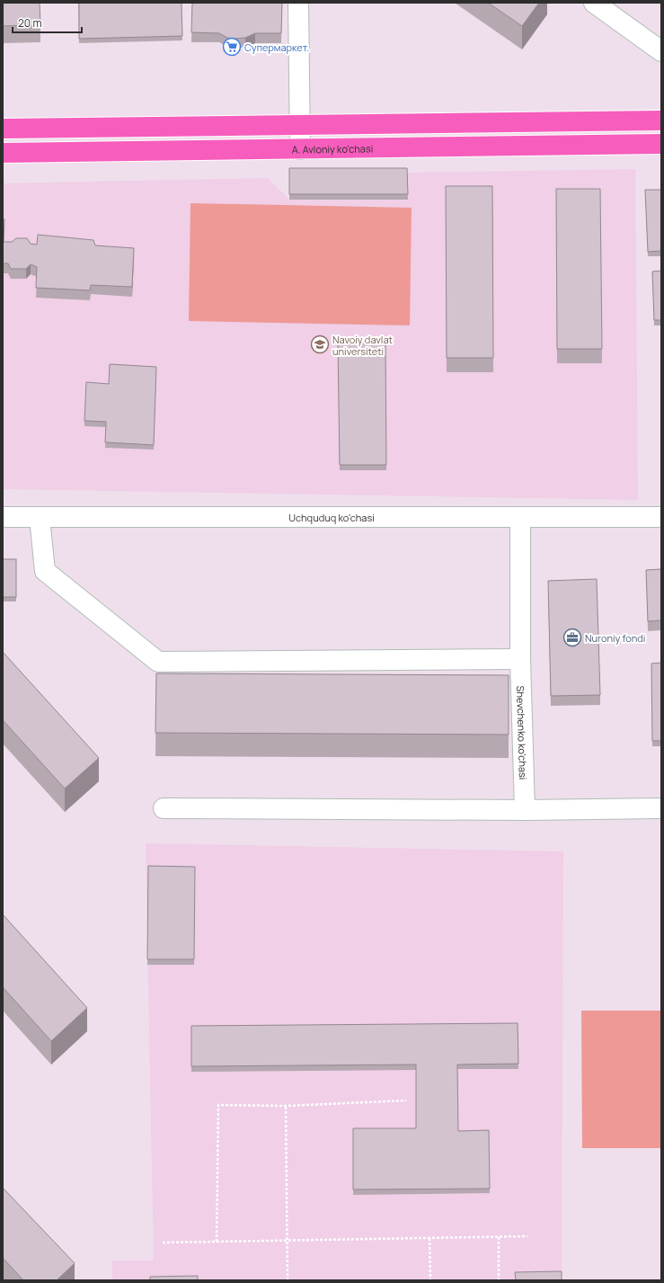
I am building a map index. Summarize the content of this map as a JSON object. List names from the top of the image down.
{
  "streets": {
    "main road": ["A. Avloniy ko'chasi"],
    "street": ["Uchquduq ko'chasi", "Shevchenko ko'chasi"]
  },
  "crossings": [
    ["Uchquduq ko'chasi", "Shevchenko ko'chasi"]
  ],
  "places": {
    "supermarket": ["Супермаркет."],
    "school or university": ["Navoiy davlat universiteti"],
    "office": ["Nuroniy fondi"]
  },
  "scale_bar": "20 m"
}
